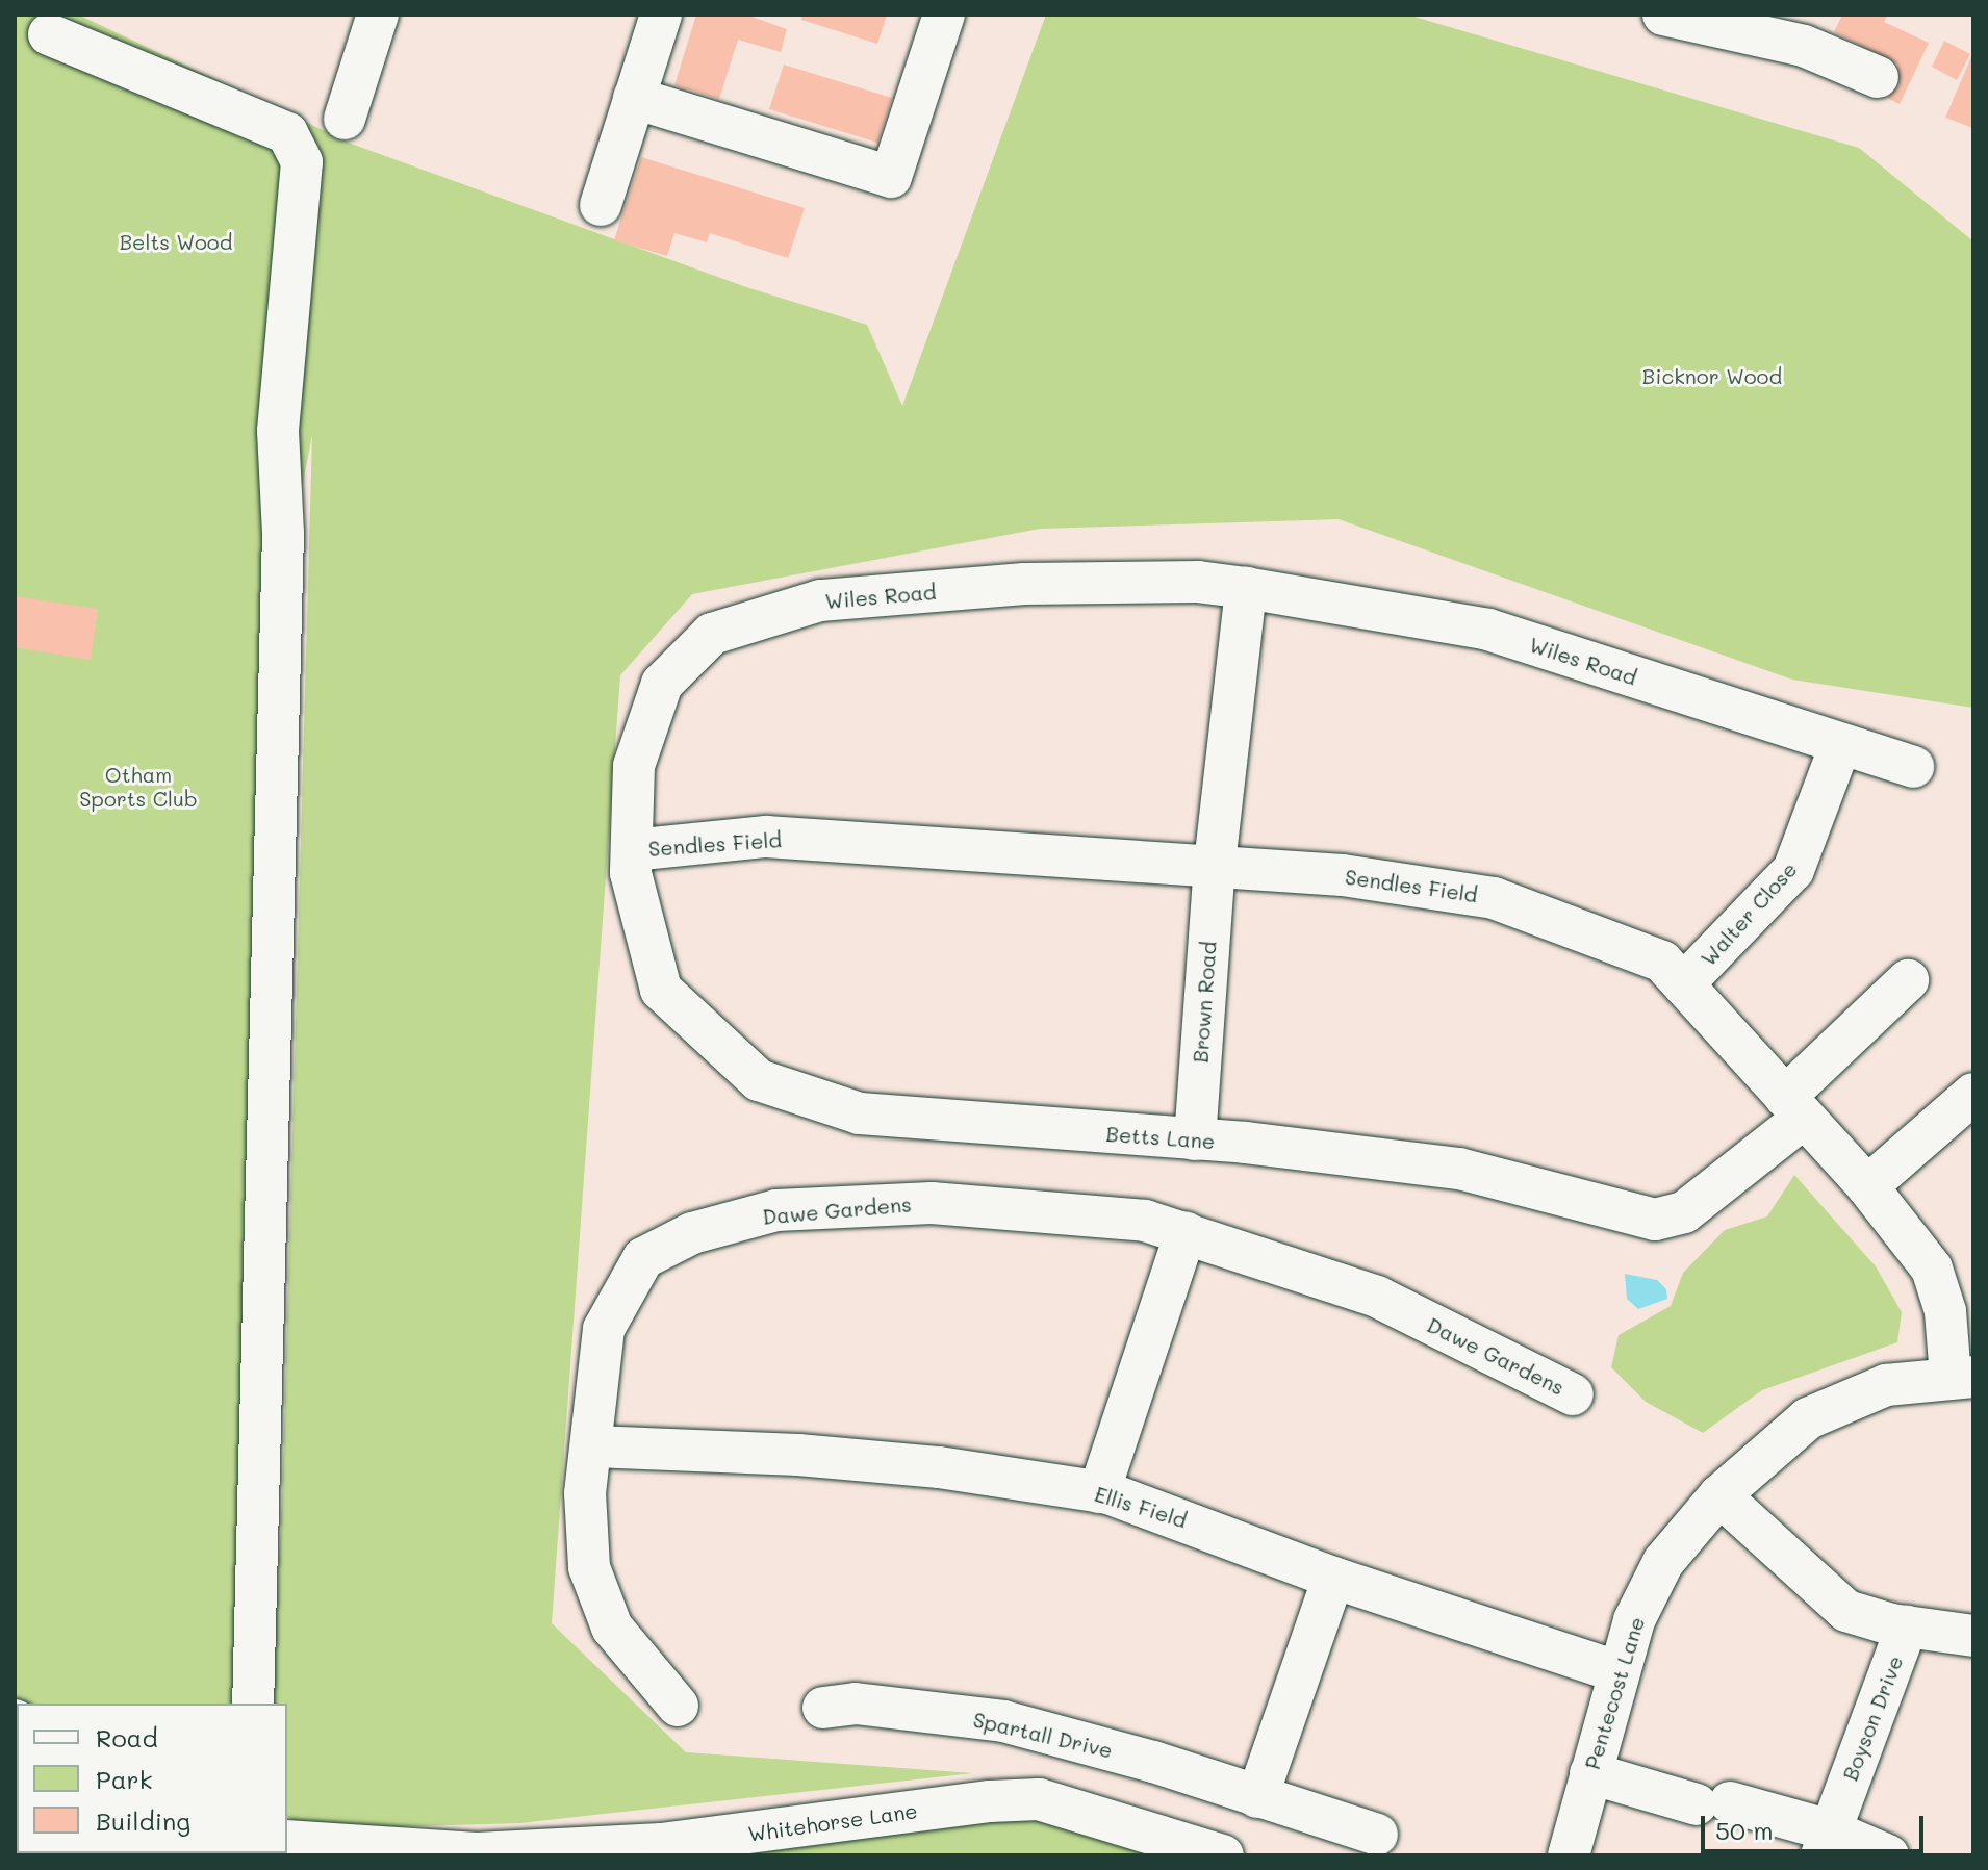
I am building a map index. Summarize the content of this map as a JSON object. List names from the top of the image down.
{
  "streets": {
    "street": [
      "Wiles Road",
      "Sendles Field",
      "Walter Close",
      "Brown Road",
      "Betts Lane",
      "Dawe Gardens",
      "Ellis Field",
      "Pentecost Lane",
      "Boyson Drive",
      "Spartall Drive",
      "Whitehorse Lane"
    ]
  },
  "crossings": [
    ["Wiles Road", "Sendles Field"],
    ["Wiles Road", "Walter Close"],
    ["Wiles Road", "Betts Lane"],
    ["Sendles Field", "Walter Close"],
    ["Sendles Field", "Brown Road"],
    ["Sendles Field", "Betts Lane"],
    ["Sendles Field", "Pentecost Lane"],
    ["Brown Road", "Betts Lane"],
    ["Dawe Gardens", "Ellis Field"],
    ["Ellis Field", "Pentecost Lane"]
  ],
  "parks": ["Belts Wood", "Bicknor Wood", "Otham Sports Club"],
  "legend": ["Road", "Park", "Building"],
  "scale_bar": "50 m"
}
